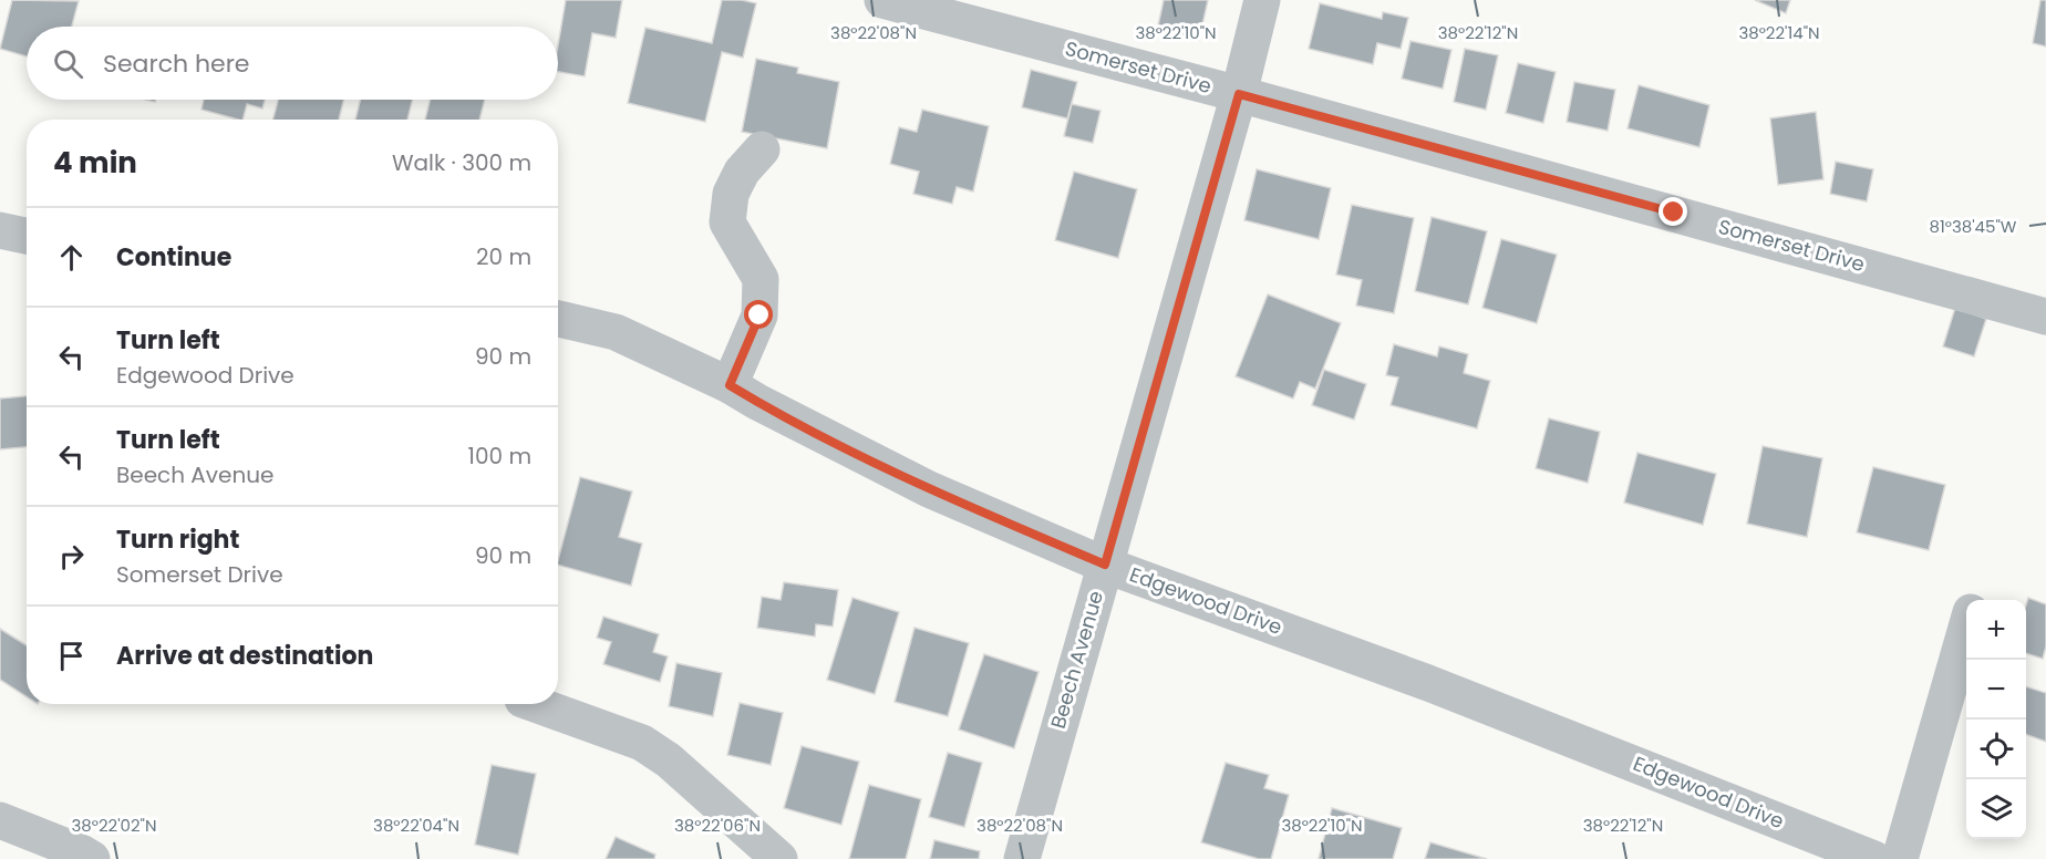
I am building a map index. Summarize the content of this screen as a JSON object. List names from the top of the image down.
{
  "streets": {
    "street": ["Somerset Drive", "Edgewood Drive", "Beech Avenue"]
  },
  "crossings": [
    ["Somerset Drive", "Beech Avenue"],
    ["Edgewood Drive", "Beech Avenue"]
  ],
  "page": {
    "search": "Search here",
    "heading": ["4 min", "Walk · 300 m"],
    "list": [
      ["Continue", "20 m"],
      ["Turn left", "Edgewood Drive", "90 m"],
      ["Turn left", "Beech Avenue", "100 m"],
      ["Turn right", "Somerset Drive", "90 m"],
      "Arrive at destination"
    ],
    "map_buttons": ["+", "−"]
  },
  "coordinates": [
    "38°22'08\"N",
    "38°22'10\"N",
    "38°22'12\"N",
    "38°22'14\"N",
    "81°38'45\"W",
    "38°22'02\"N",
    "38°22'04\"N",
    "38°22'06\"N"
  ]
}
